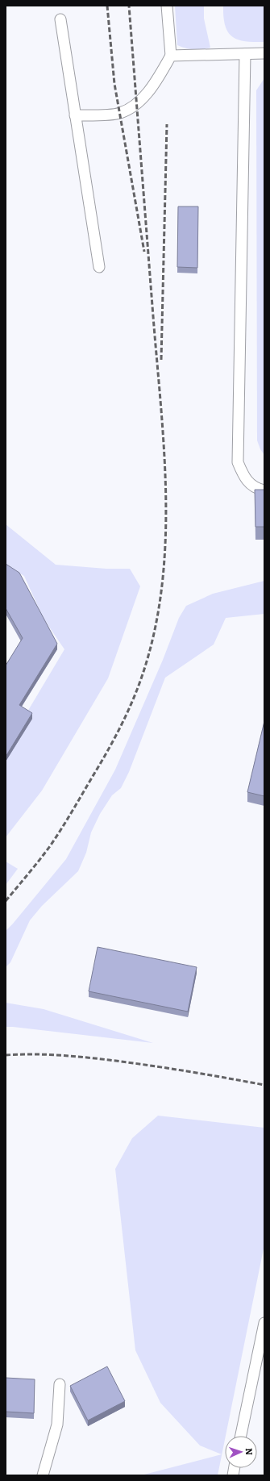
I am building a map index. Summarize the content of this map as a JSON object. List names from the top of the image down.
{
  "north": "right"
}
